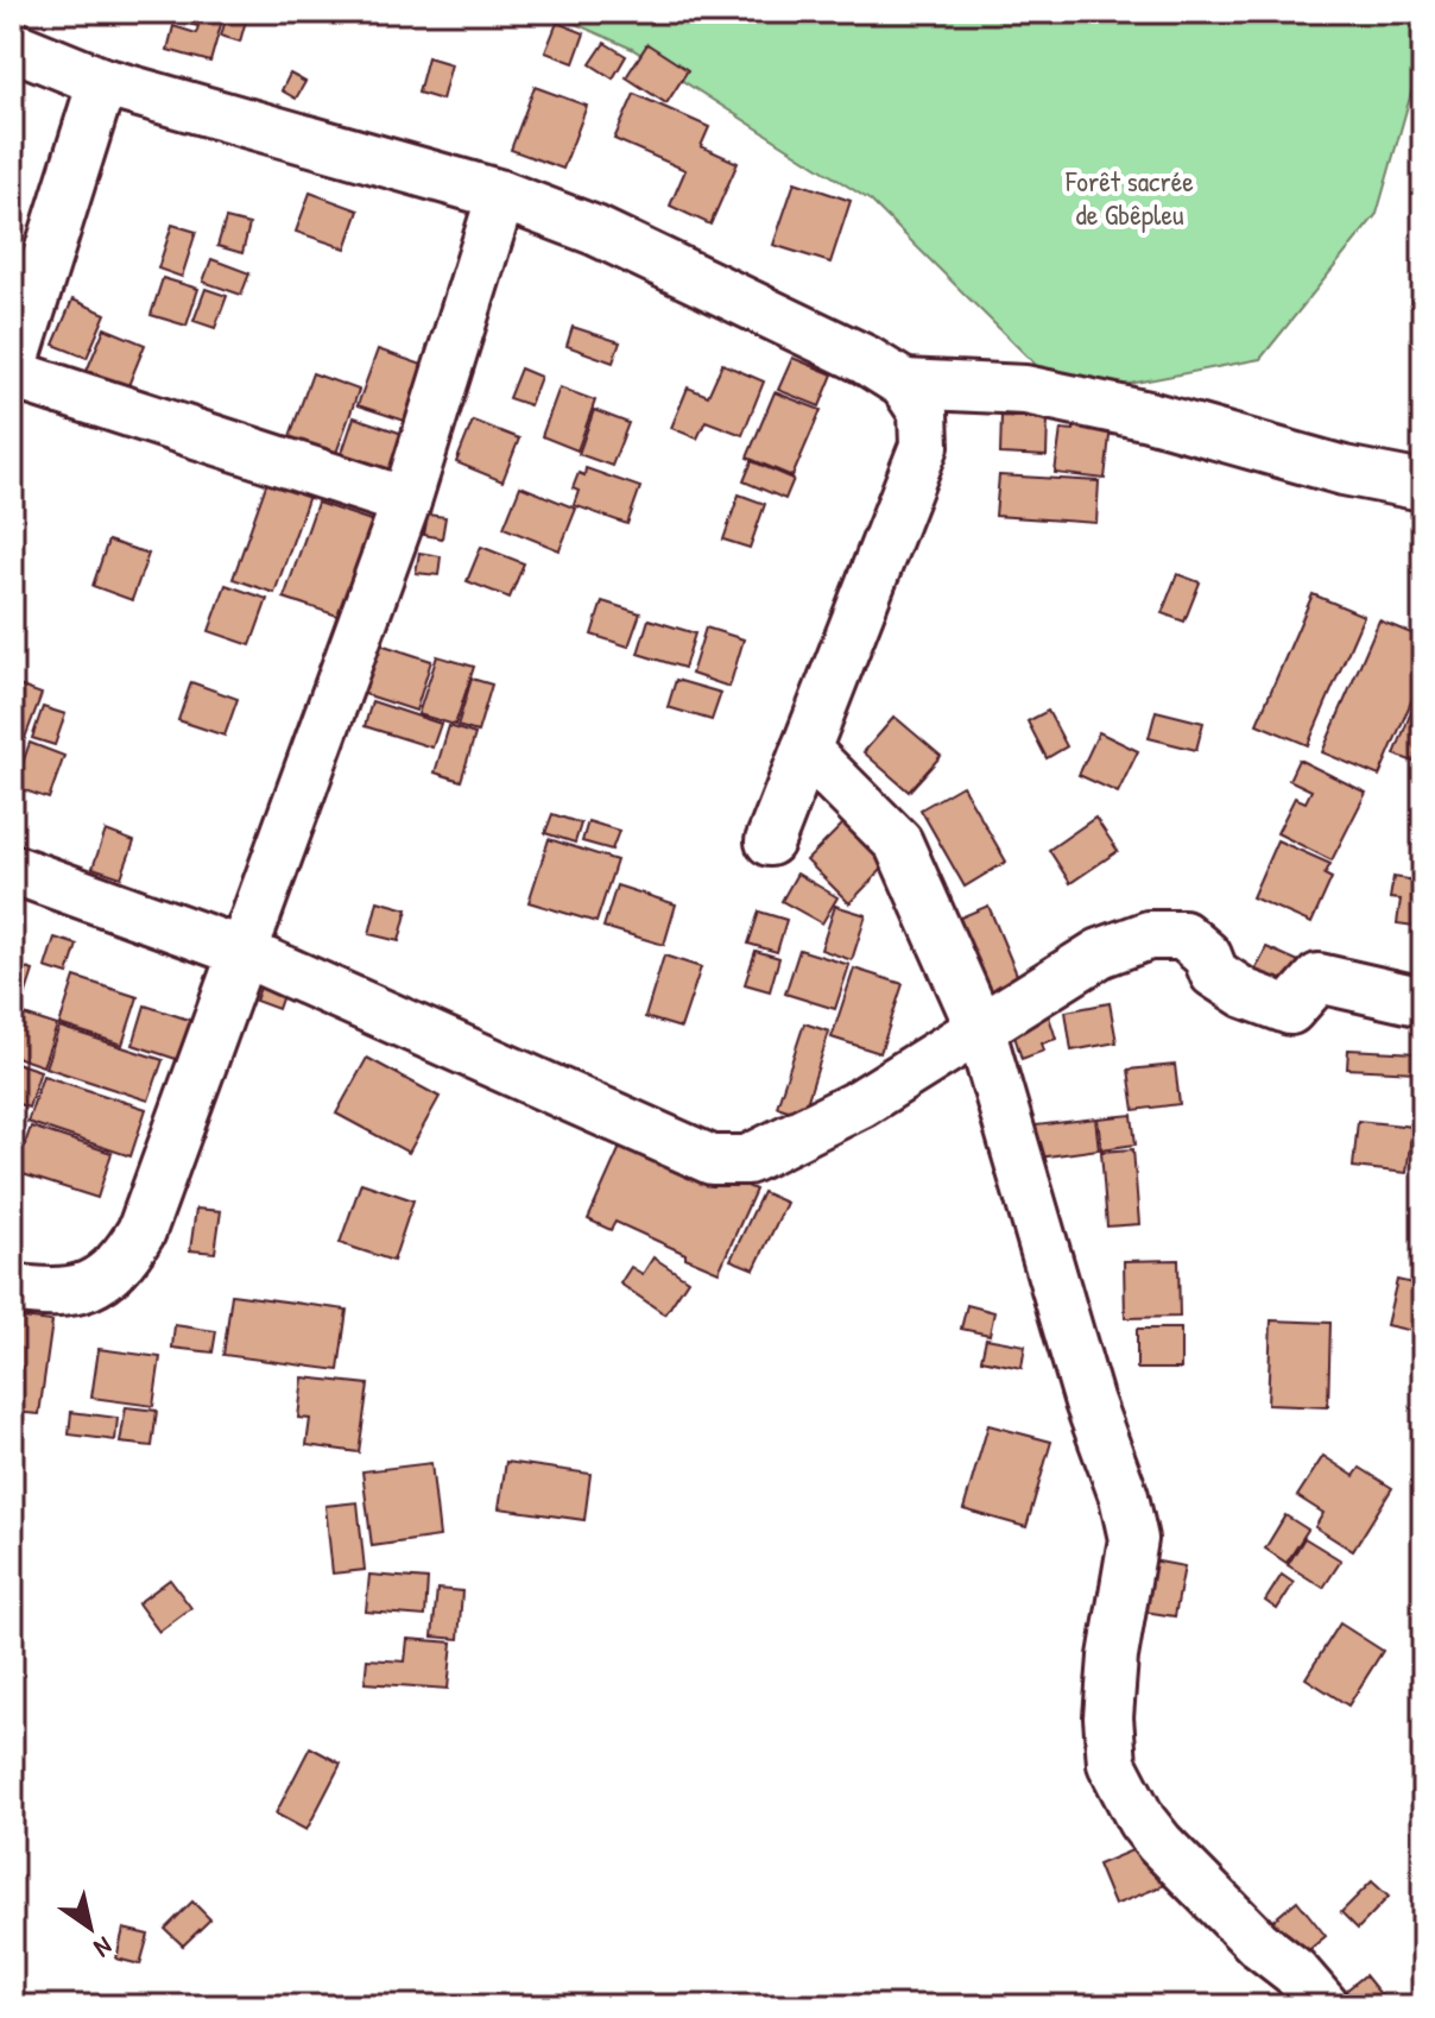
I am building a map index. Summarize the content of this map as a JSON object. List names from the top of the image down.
{
  "parks": ["Forêt sacrée de Gbêpleu"],
  "north": "bottom right"
}
